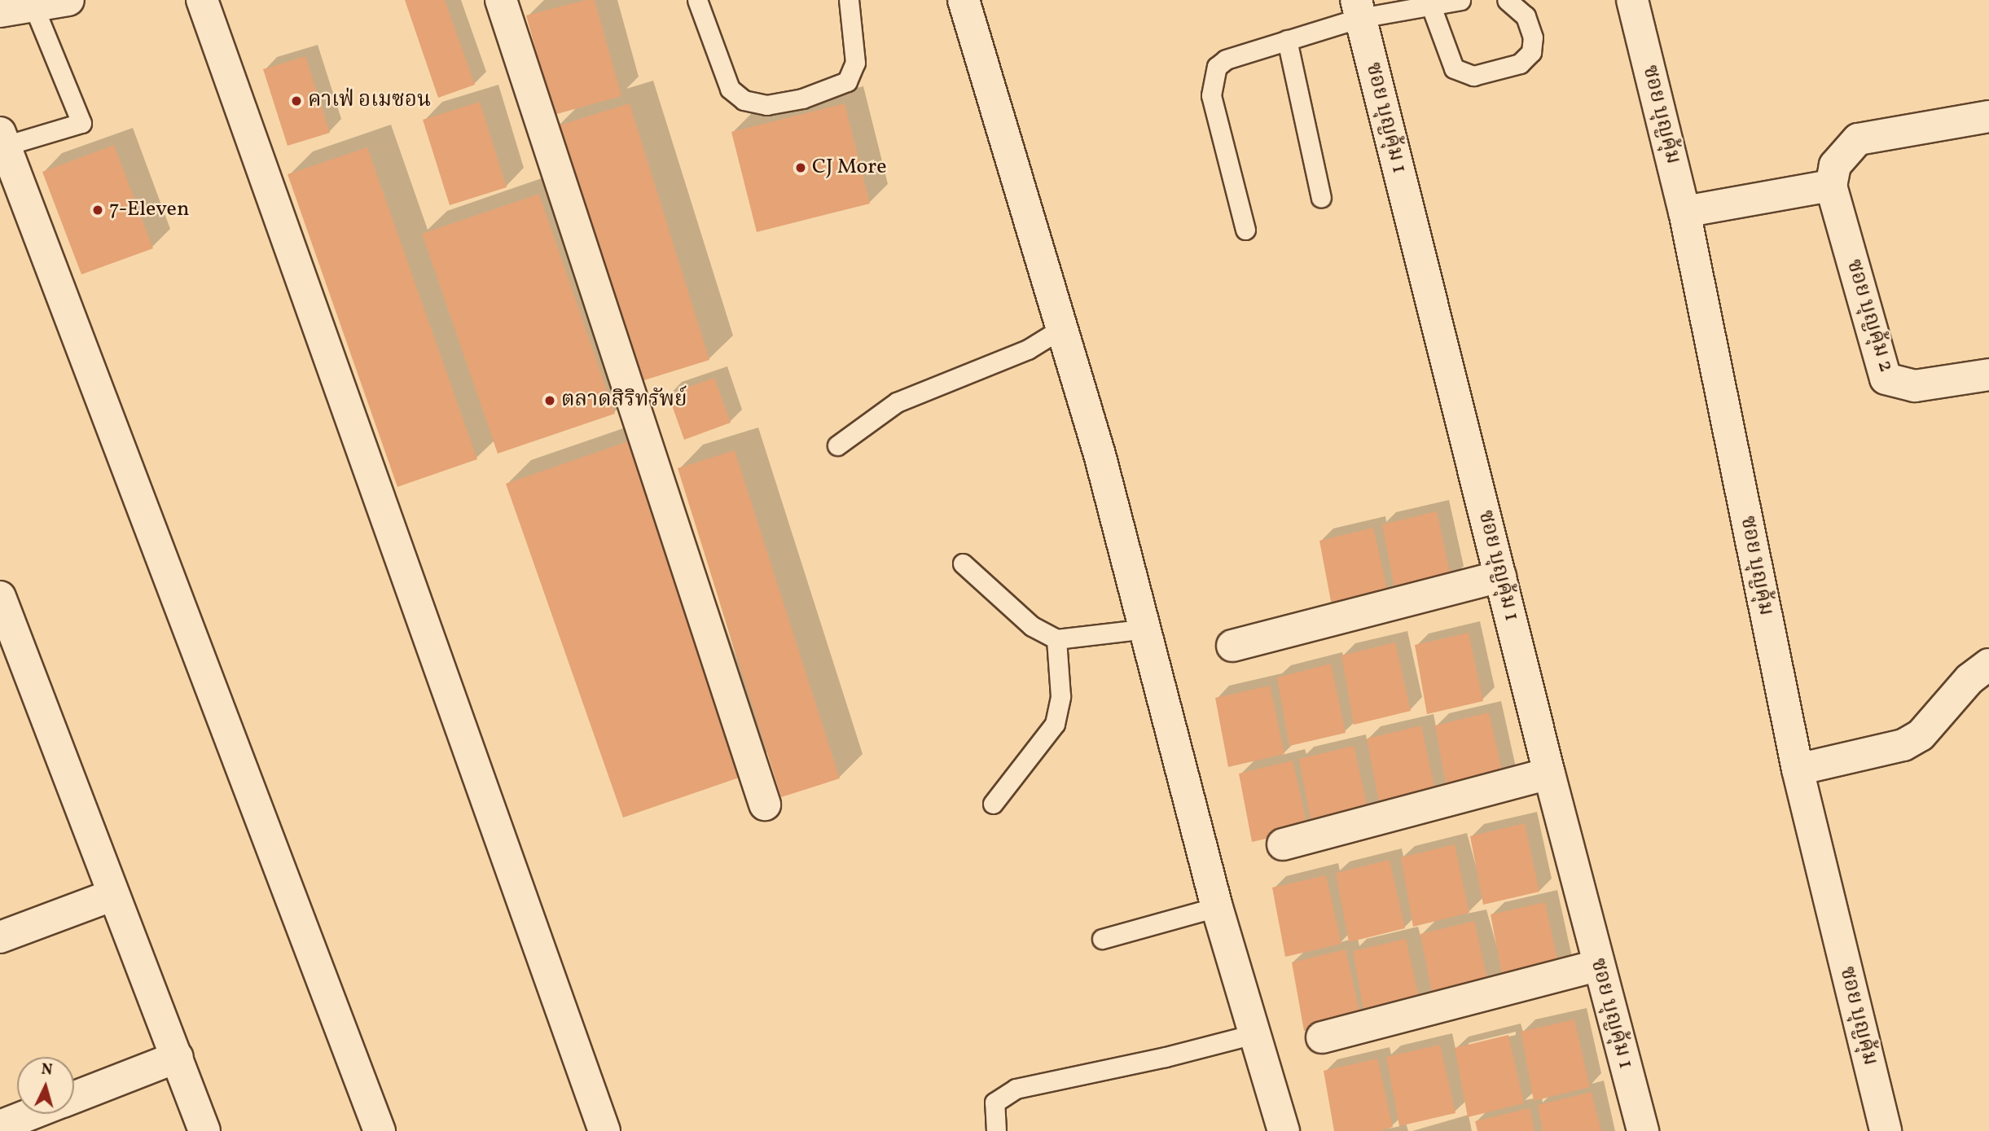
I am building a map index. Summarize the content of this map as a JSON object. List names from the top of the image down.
{
  "streets": {
    "street": ["ซอย บุญคุ้ม", "ซอย บุญคุ้ม 1", "ซอย บุญคุ้ม 2"]
  },
  "places": [
    "คาเฟ่ อเมซอน",
    "CJ More",
    "7-Eleven",
    "ตลาดสิริทรัพย์"
  ],
  "north": "top"
}
